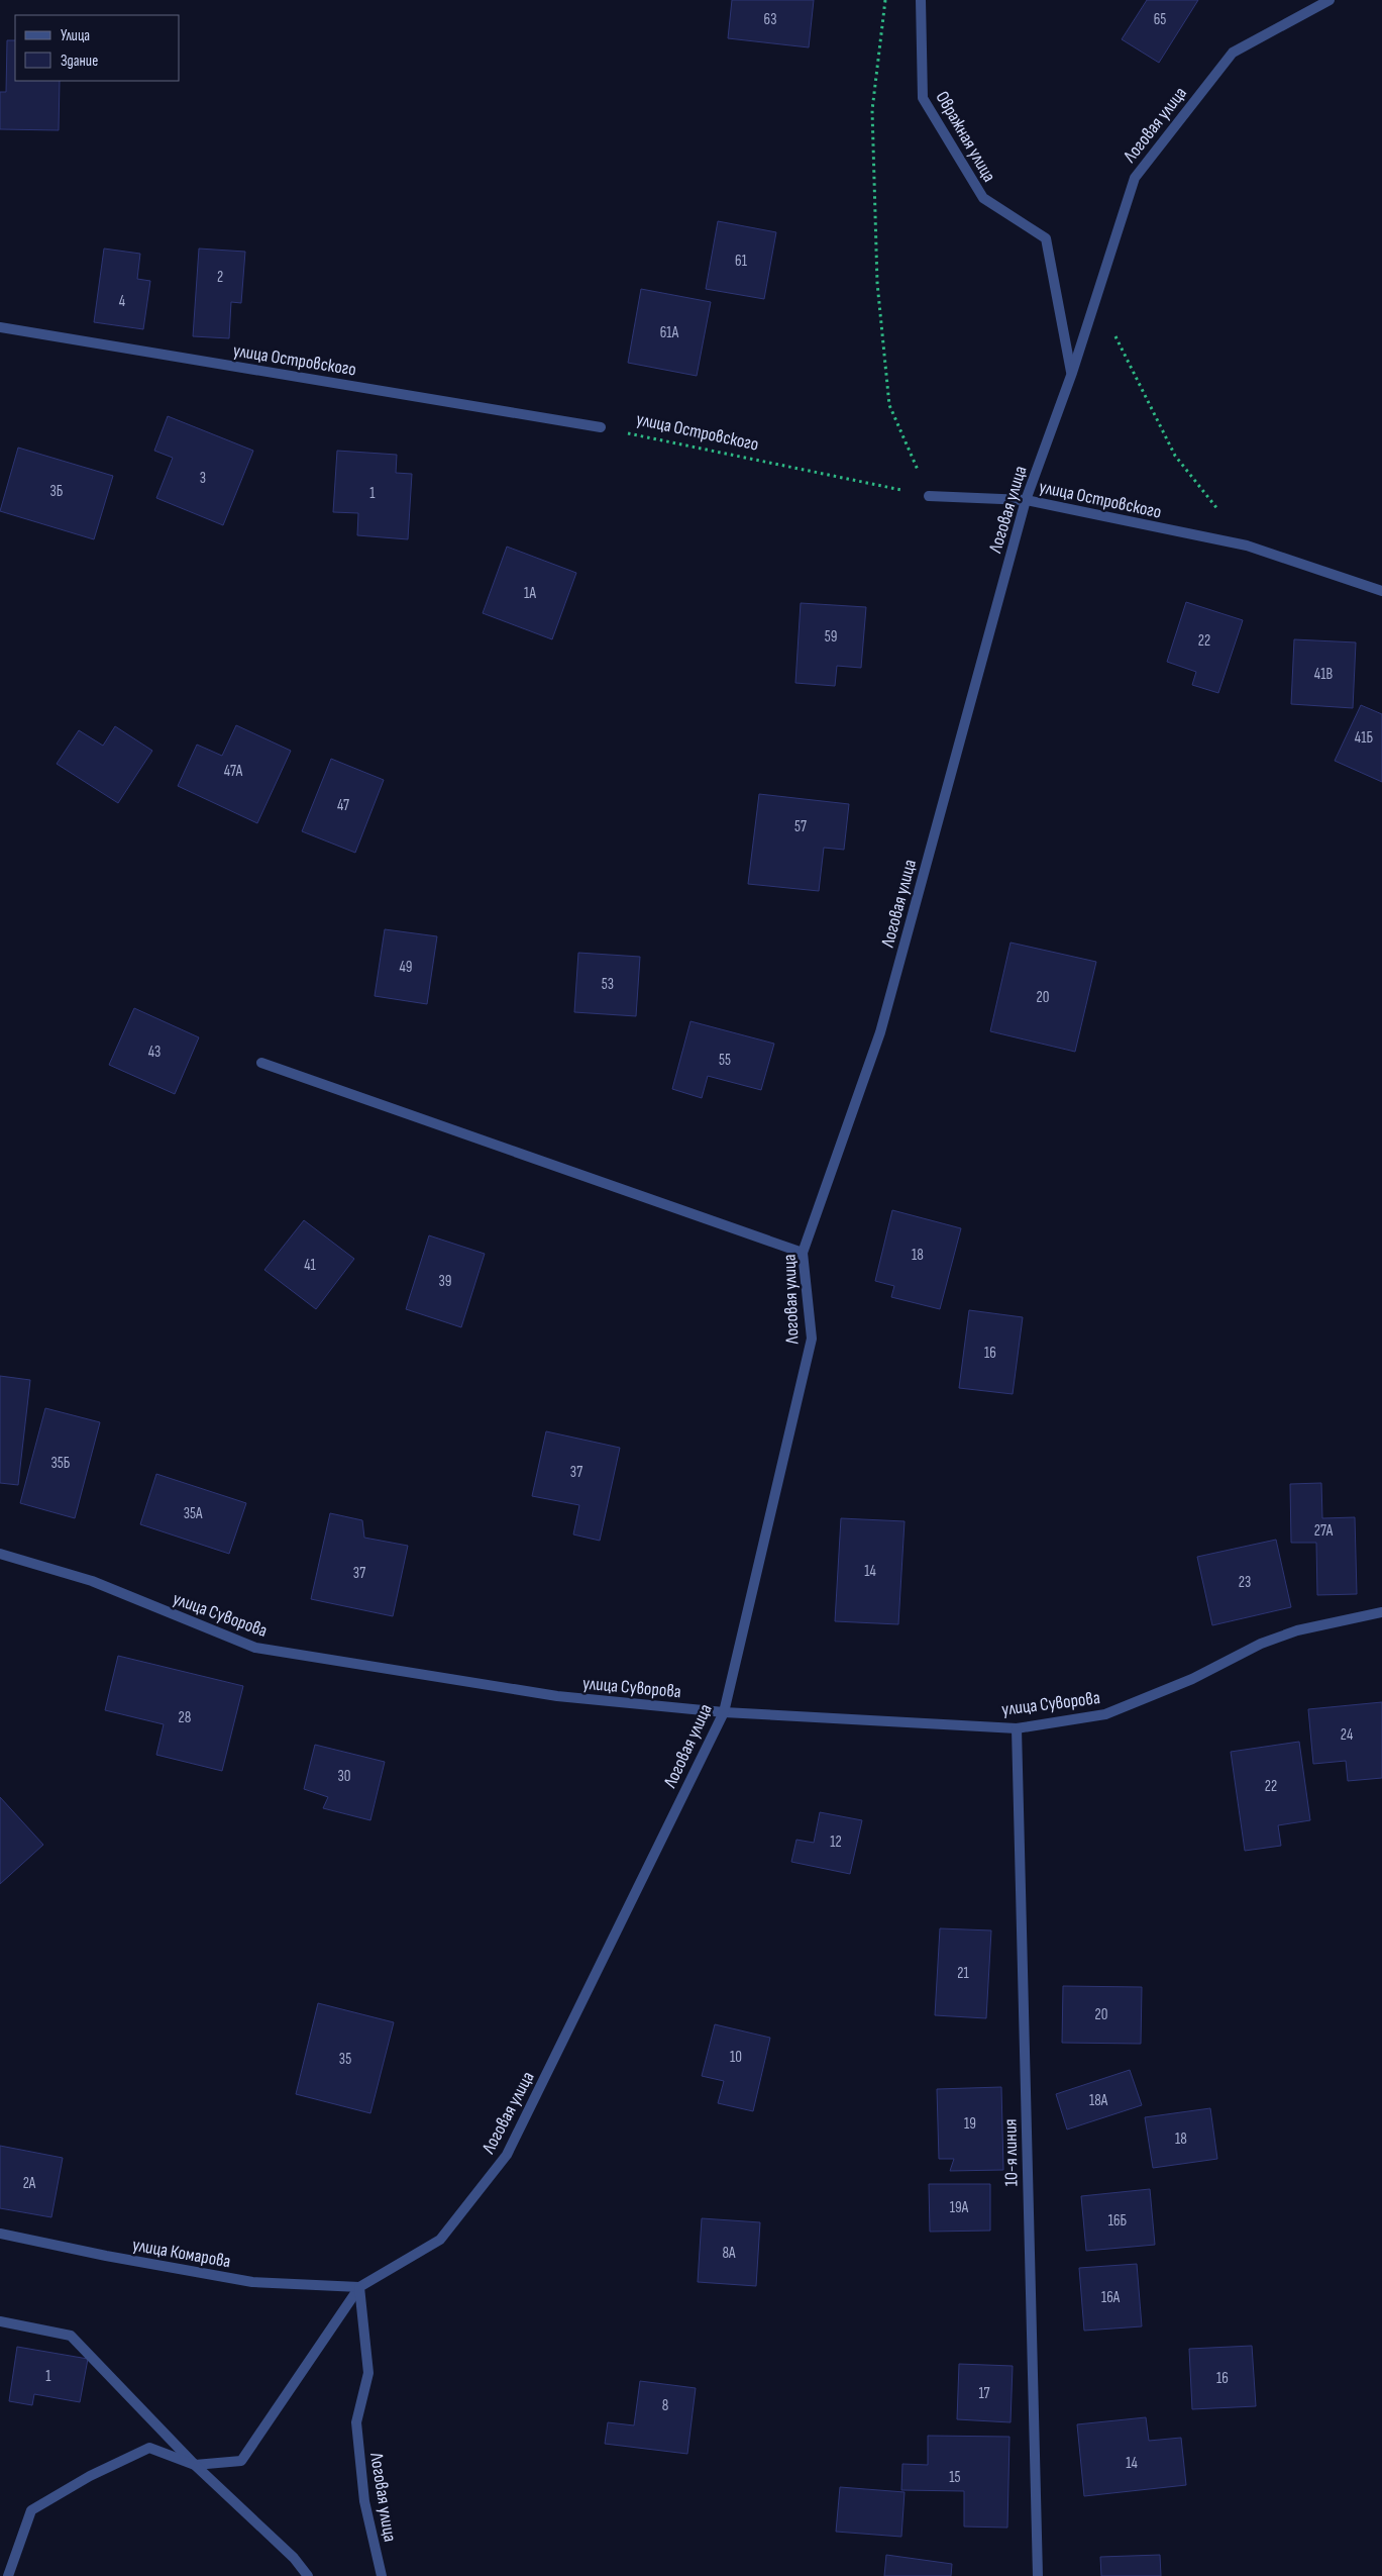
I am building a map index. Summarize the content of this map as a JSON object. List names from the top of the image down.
{
  "streets": {
    "street": [
      "Логовая улица",
      "Овражная улица",
      "улица Островского",
      "улица Суворова",
      "10-я линия",
      "улица Комарова"
    ]
  },
  "crossings": [
    ["Логовая улица", "Овражная улица"],
    ["Логовая улица", "улица Островского"],
    ["Логовая улица", "улица Суворова"],
    ["Логовая улица", "улица Комарова"],
    ["улица Суворова", "10-я линия"]
  ],
  "house_numbers": [
    "63",
    "65",
    "61",
    "2",
    "4",
    "61А",
    "3",
    "3Б",
    "1",
    "1А",
    "59",
    "22",
    "41В",
    "41Б",
    "47А",
    "47",
    "57",
    "49",
    "53",
    "20",
    "43",
    "55",
    "18",
    "41",
    "39",
    "16",
    "35Б",
    "37",
    "35А",
    "27А",
    "14",
    "37",
    "23",
    "28",
    "24",
    "30",
    "22",
    "12",
    "21",
    "20",
    "10",
    "35",
    "18А",
    "19",
    "18",
    "2А",
    "19А",
    "16Б",
    "8А",
    "16А",
    "1",
    "16",
    "17",
    "8",
    "14",
    "15"
  ],
  "legend": ["Улица", "Здание"]
}
